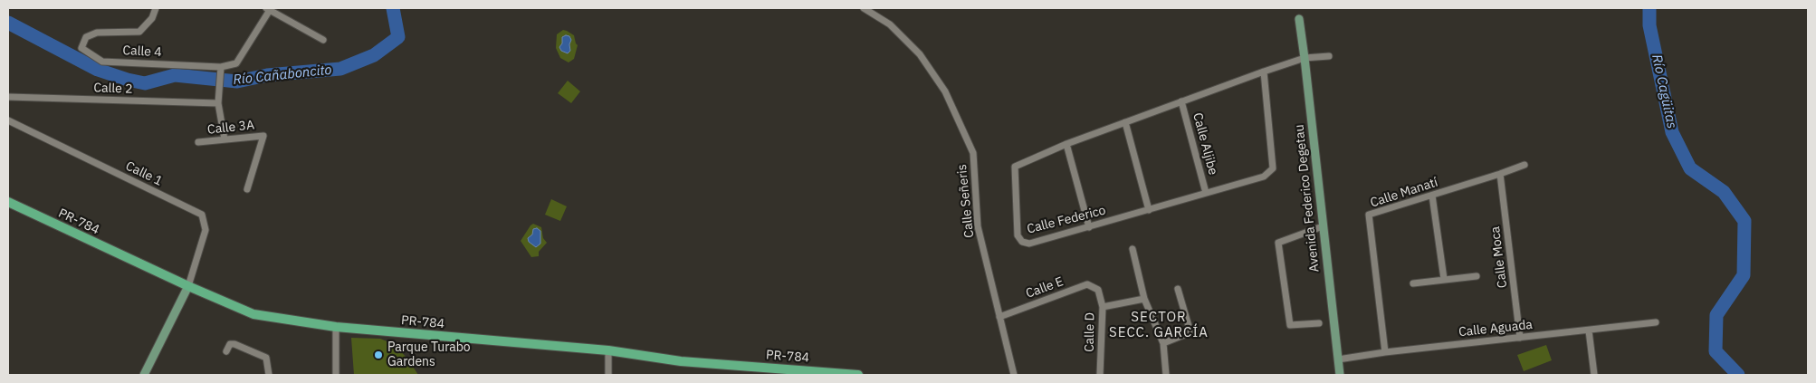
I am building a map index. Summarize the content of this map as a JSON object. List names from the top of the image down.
{
  "streets": {
    "main road": ["PR-784"],
    "street": [
      "Calle 4",
      "Calle 2",
      "Calle 3A",
      "Calle Aljibe",
      "Calle 1",
      "Calle Manatí",
      "Avenida Federico Degetau",
      "Calle Señeris",
      "Calle Federico",
      "Calle Moca",
      "Calle E",
      "Calle Aguada",
      "Calle D"
    ]
  },
  "crossings": [
    ["Calle Aljibe", "Calle Federico"],
    ["Calle 1", "PR-784"],
    ["Calle Manatí", "Calle Moca"],
    ["Calle Manatí", "Calle Aguada"],
    ["Avenida Federico Degetau", "Calle Federico"],
    ["Avenida Federico Degetau", "Calle Aguada"],
    ["Calle Señeris", "Calle E"],
    ["Calle Moca", "Calle Aguada"],
    ["Calle E", "Calle D"]
  ],
  "districts": ["SECTOR SECC. GARCÍA"],
  "water": ["Río Cañaboncito", "Río Cagüitas"],
  "places": ["Parque Turabo Gardens"]
}
